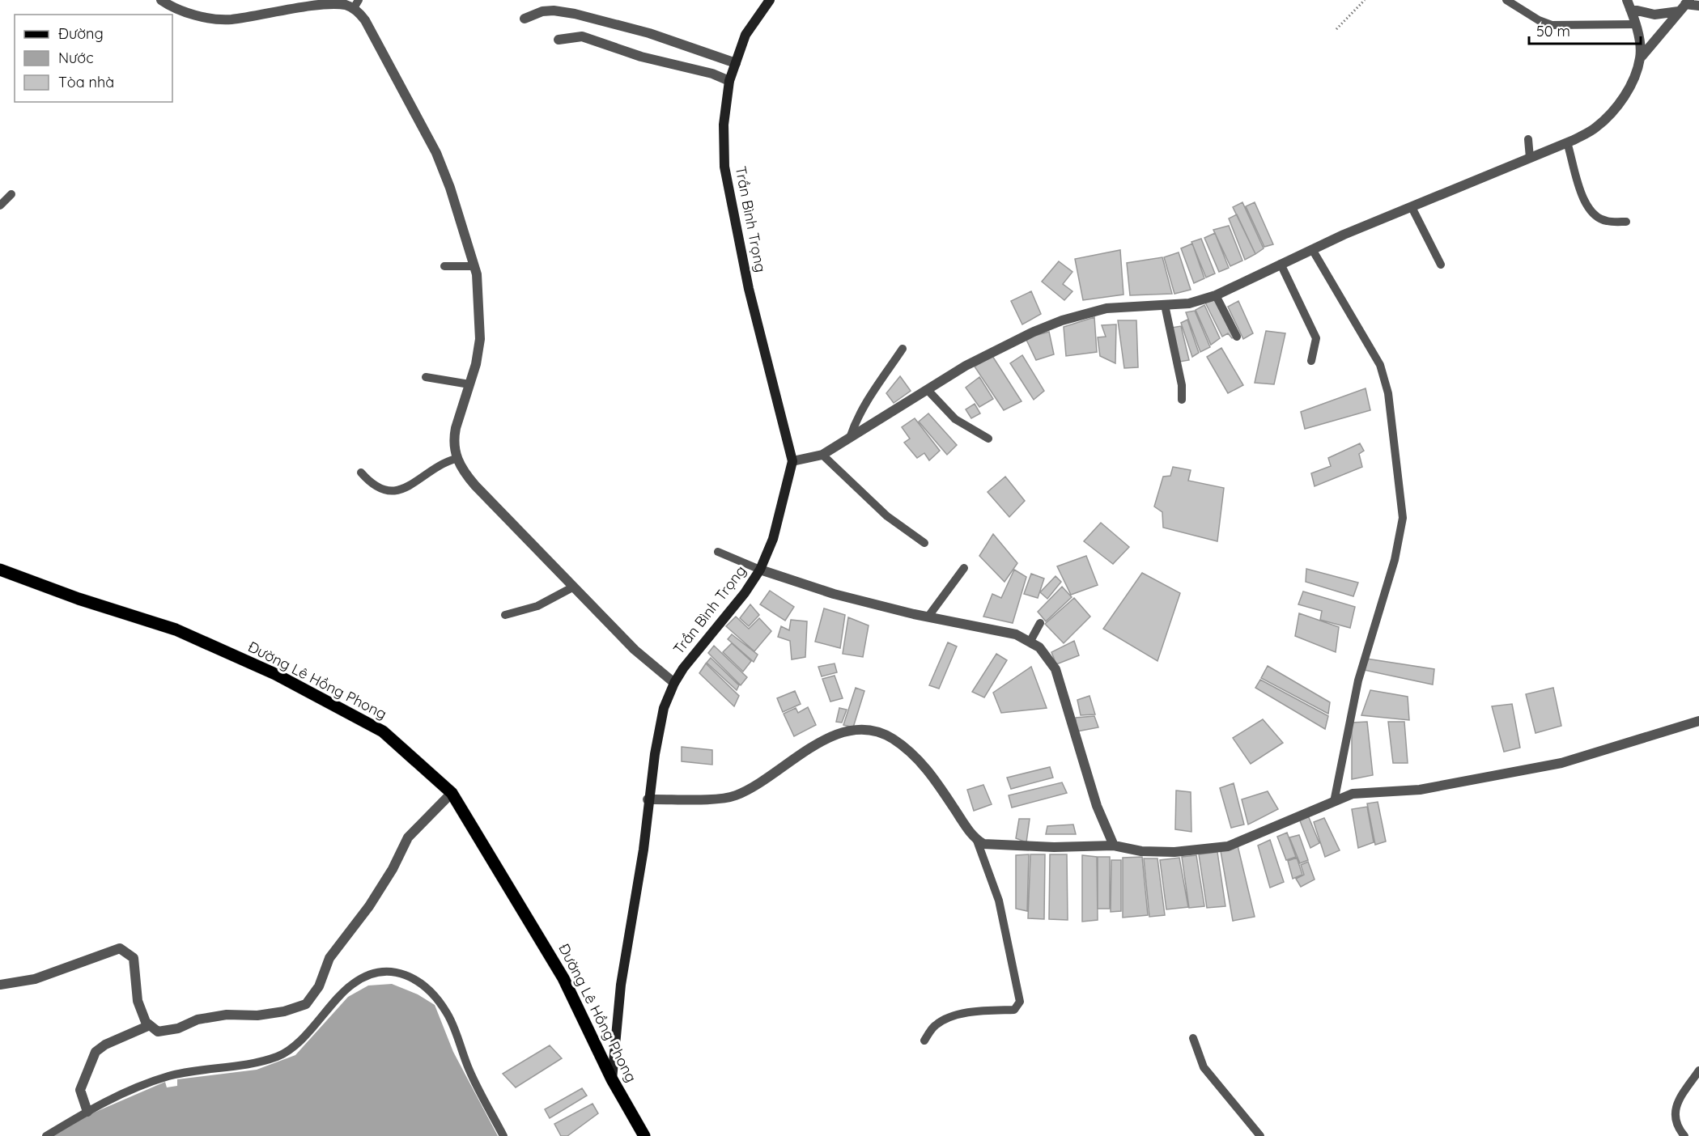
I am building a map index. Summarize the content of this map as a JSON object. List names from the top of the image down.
{
  "streets": {
    "main road": ["Đường Lê Hồng Phong"],
    "street": ["Trần Bình Trọng"]
  },
  "crossings": [
    ["Trần Bình Trọng", "Đường Lê Hồng Phong"]
  ],
  "legend": ["Đường", "Nước", "Tòa nhà"],
  "scale_bar": "50 m"
}
